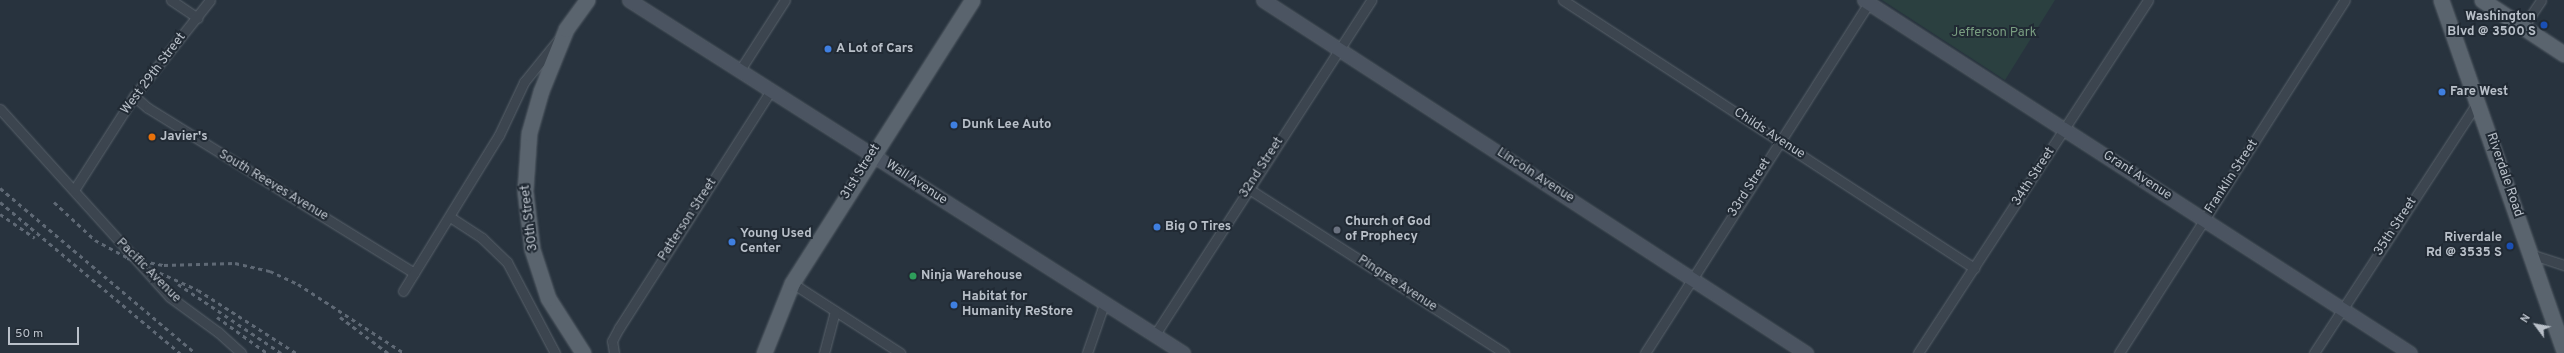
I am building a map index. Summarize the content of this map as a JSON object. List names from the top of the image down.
{
  "streets": {
    "main road": ["31st Street", "Riverdale Road", "30th Street"],
    "street": [
      "West 29th Street",
      "Childs Avenue",
      "32nd Street",
      "Lincoln Avenue",
      "Grant Avenue",
      "34th Street",
      "Franklin Street",
      "Wall Avenue",
      "South Reeves Avenue",
      "33rd Street",
      "Patterson Street",
      "35th Street",
      "Pacific Avenue",
      "Pingree Avenue"
    ]
  },
  "crossings": [
    ["West 29th Street", "South Reeves Avenue"],
    ["West 29th Street", "Pacific Avenue"],
    ["Childs Avenue", "34th Street"],
    ["Childs Avenue", "33rd Street"],
    ["32nd Street", "Lincoln Avenue"],
    ["32nd Street", "Wall Avenue"],
    ["32nd Street", "Pingree Avenue"],
    ["31st Street", "Wall Avenue"],
    ["Riverdale Road", "35th Street"],
    ["Lincoln Avenue", "33rd Street"],
    ["Grant Avenue", "34th Street"],
    ["Grant Avenue", "Franklin Street"],
    ["Grant Avenue", "33rd Street"],
    ["Grant Avenue", "35th Street"],
    ["Wall Avenue", "Patterson Street"],
    ["South Reeves Avenue", "30th Street"]
  ],
  "parks": ["Jefferson Park"],
  "places": [
    "Washington Blvd @ 3500 S",
    "A Lot of Cars",
    "Fare West",
    "Dunk Lee Auto",
    "Javier's",
    "Big O Tires",
    "Church of God of Prophecy",
    "Young Used Center",
    "Riverdale Rd @ 3535 S",
    "Ninja Warehouse",
    "Habitat for Humanity ReStore"
  ],
  "scale_bar": "50 m",
  "north": "top left"
}
